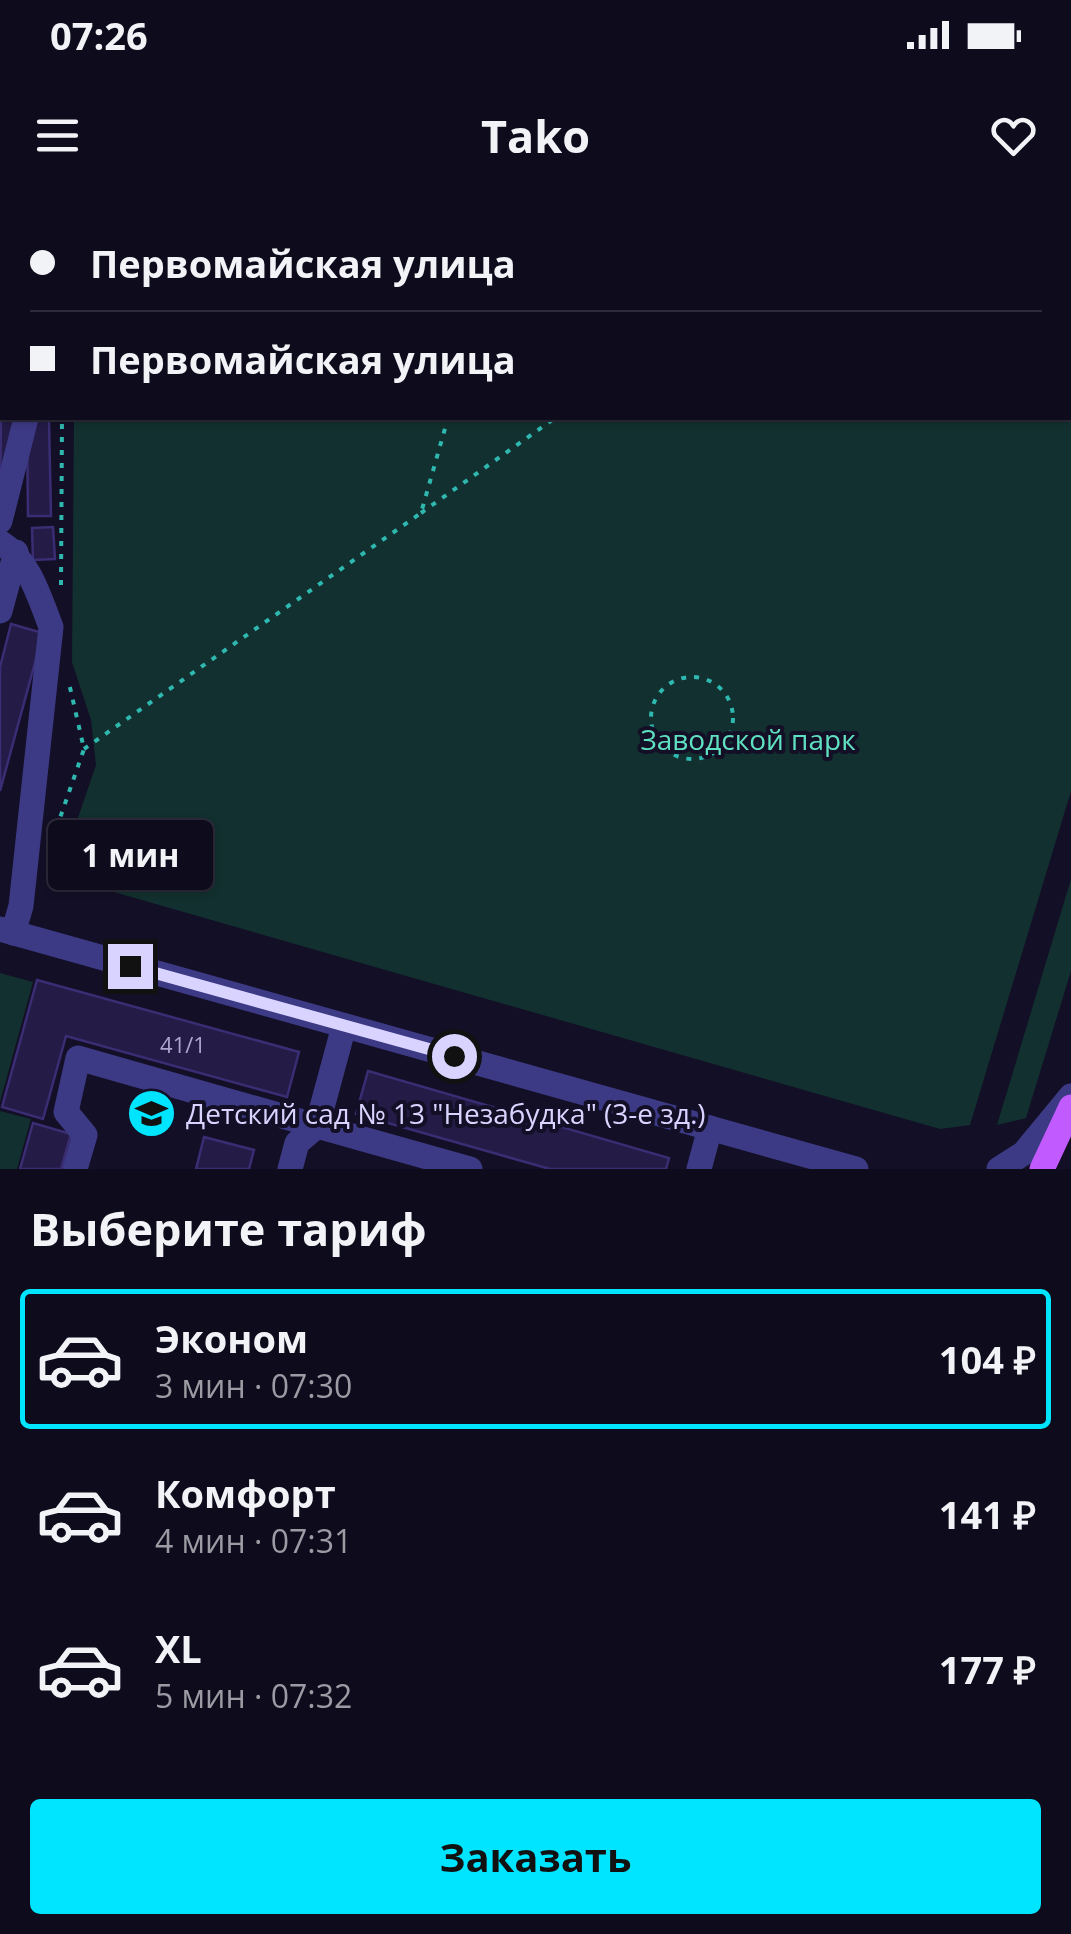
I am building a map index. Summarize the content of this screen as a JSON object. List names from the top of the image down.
{
  "parks": ["Заводской парк"],
  "places": {
    "school or university": ["Детский сад № 13 \"Незабудка\" (3-е зд.)"]
  },
  "house_numbers": ["41/1"],
  "page": {
    "status": "07:26",
    "header": "Tako",
    "banner": ["Первомайская улица", "Первомайская улица"],
    "bubble": "1 мин",
    "heading": "Выберите тариф",
    "list": [
      {
        "name": "Эконом",
        "note": "3 мин · 07:30",
        "value": "104 ₽"
      },
      {
        "name": "Комфорт",
        "note": "4 мин · 07:31",
        "value": "141 ₽"
      },
      {
        "name": "XL",
        "note": "5 мин · 07:32",
        "value": "177 ₽"
      }
    ],
    "buttons": "Заказать"
  }
}
